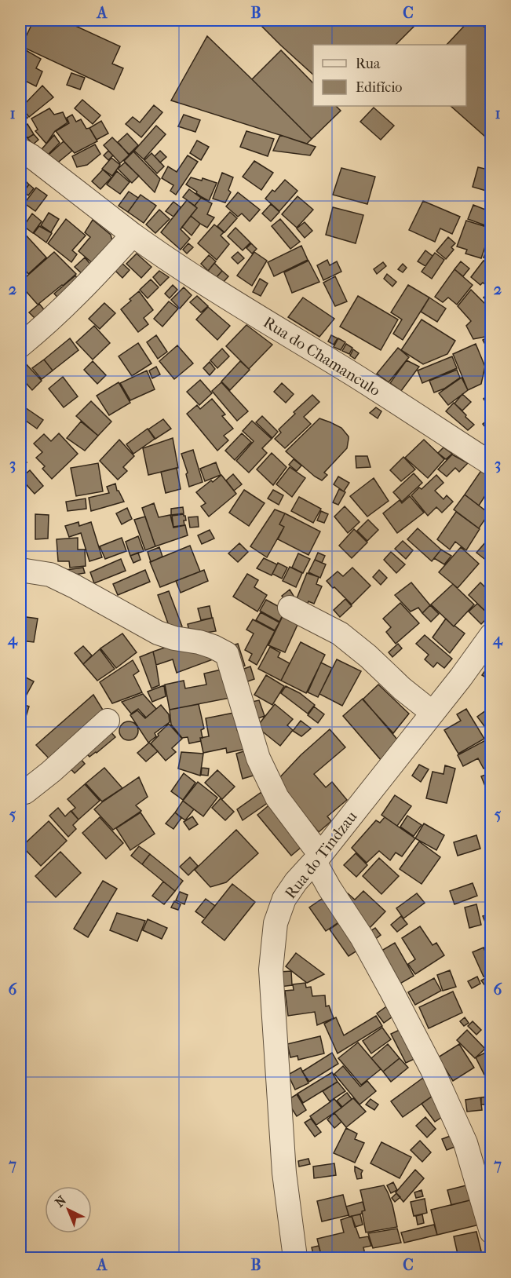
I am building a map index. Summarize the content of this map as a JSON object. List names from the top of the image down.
{
  "streets": {
    "street": ["Rua do Chamanculo", "Rua do Tindzau"]
  },
  "legend": ["Rua", "Edifício"],
  "north": "top left",
  "grid": {
    "columns": ["A", "B", "C"],
    "rows": [
      "1",
      "2",
      "3",
      "4",
      "5",
      "6",
      "7"
    ]
  }
}
